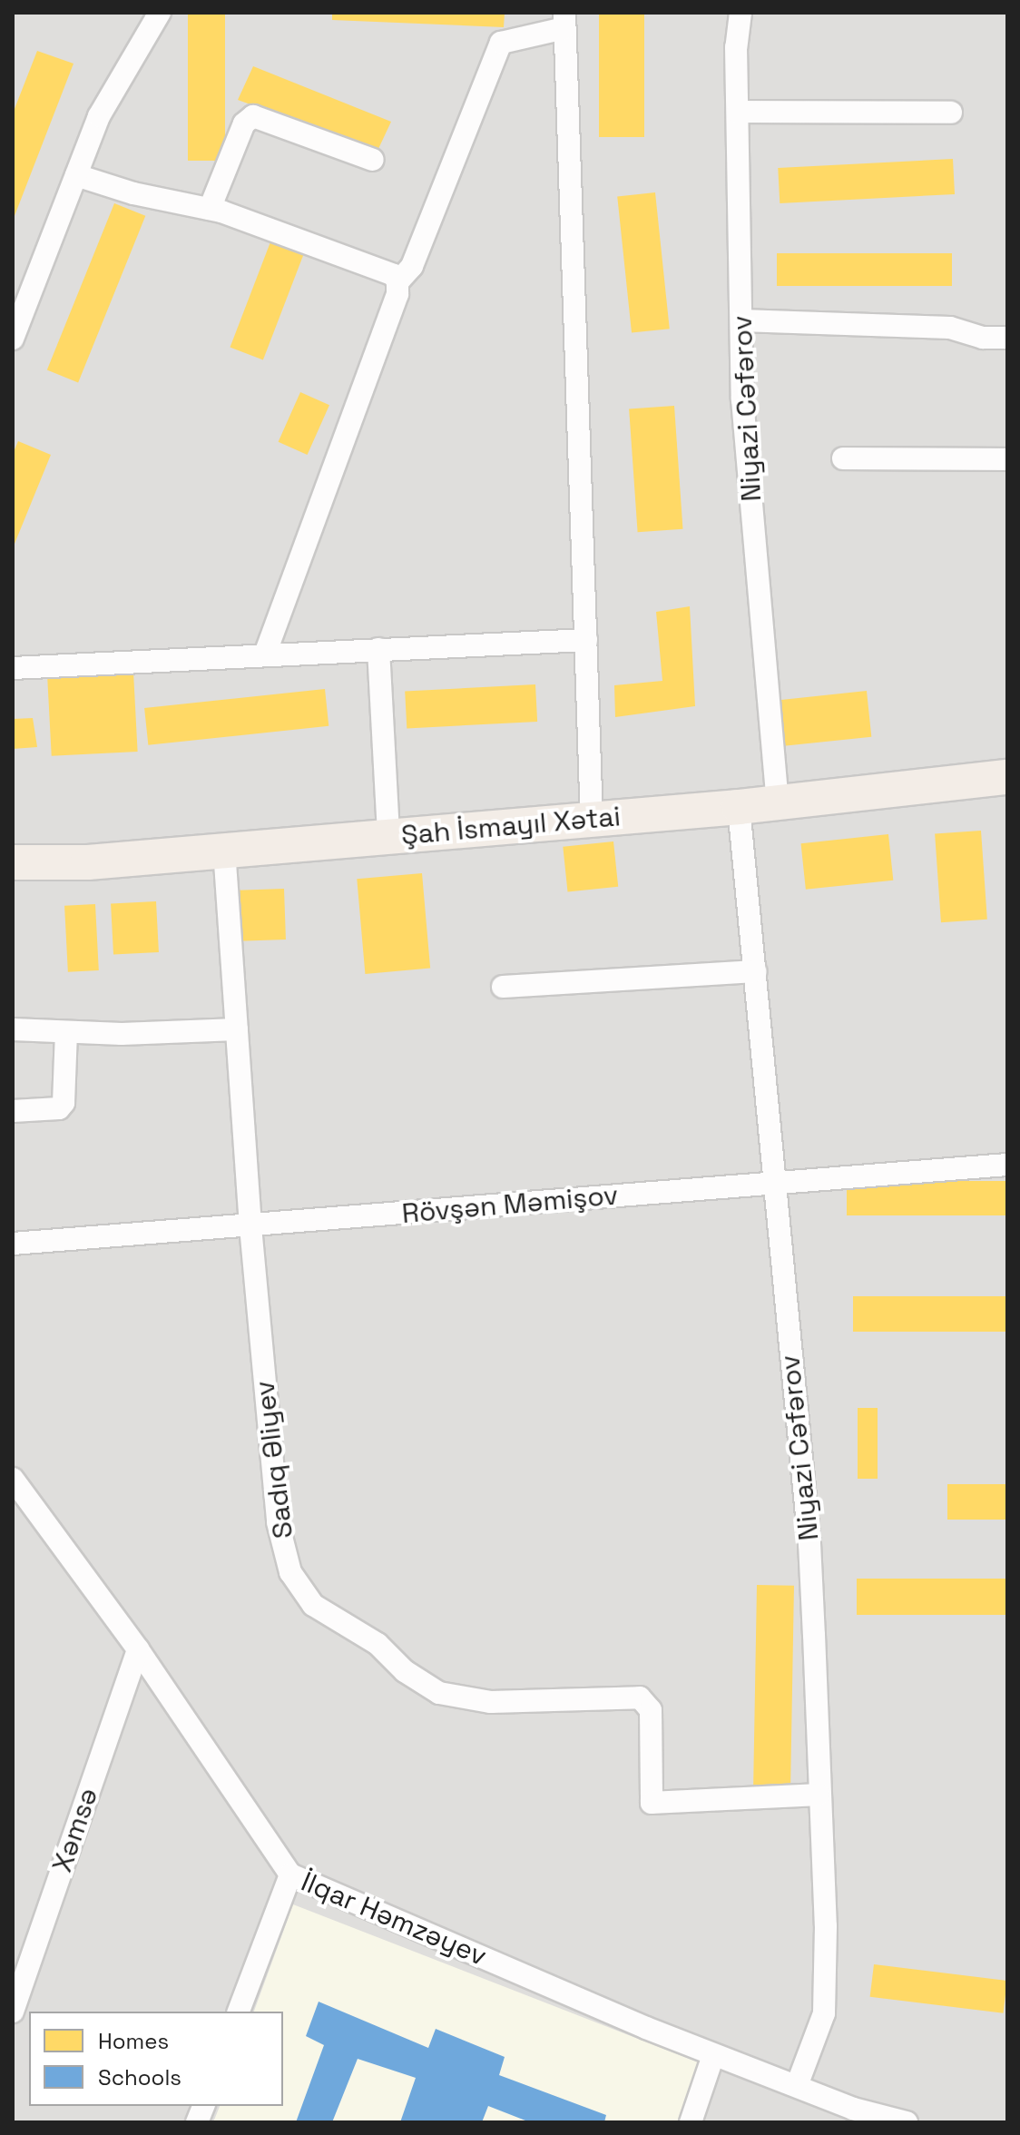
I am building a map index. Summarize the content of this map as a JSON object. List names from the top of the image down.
{
  "streets": {
    "main road": ["Şah İsmayıl Xətai"],
    "street": [
      "Niyazi Cəfərov",
      "Rövşən Məmişov",
      "Sadıq Əliyev",
      "Xəmsə",
      "İlqar Həmzəyev"
    ]
  },
  "crossings": [
    ["Niyazi Cəfərov", "Şah İsmayıl Xətai"],
    ["Niyazi Cəfərov", "Rövşən Məmişov"],
    ["Niyazi Cəfərov", "Sadıq Əliyev"],
    ["Niyazi Cəfərov", "İlqar Həmzəyev"],
    ["Şah İsmayıl Xətai", "Sadıq Əliyev"],
    ["Rövşən Məmişov", "Sadıq Əliyev"],
    ["Xəmsə", "İlqar Həmzəyev"]
  ],
  "legend": ["Homes", "Schools"]
}
